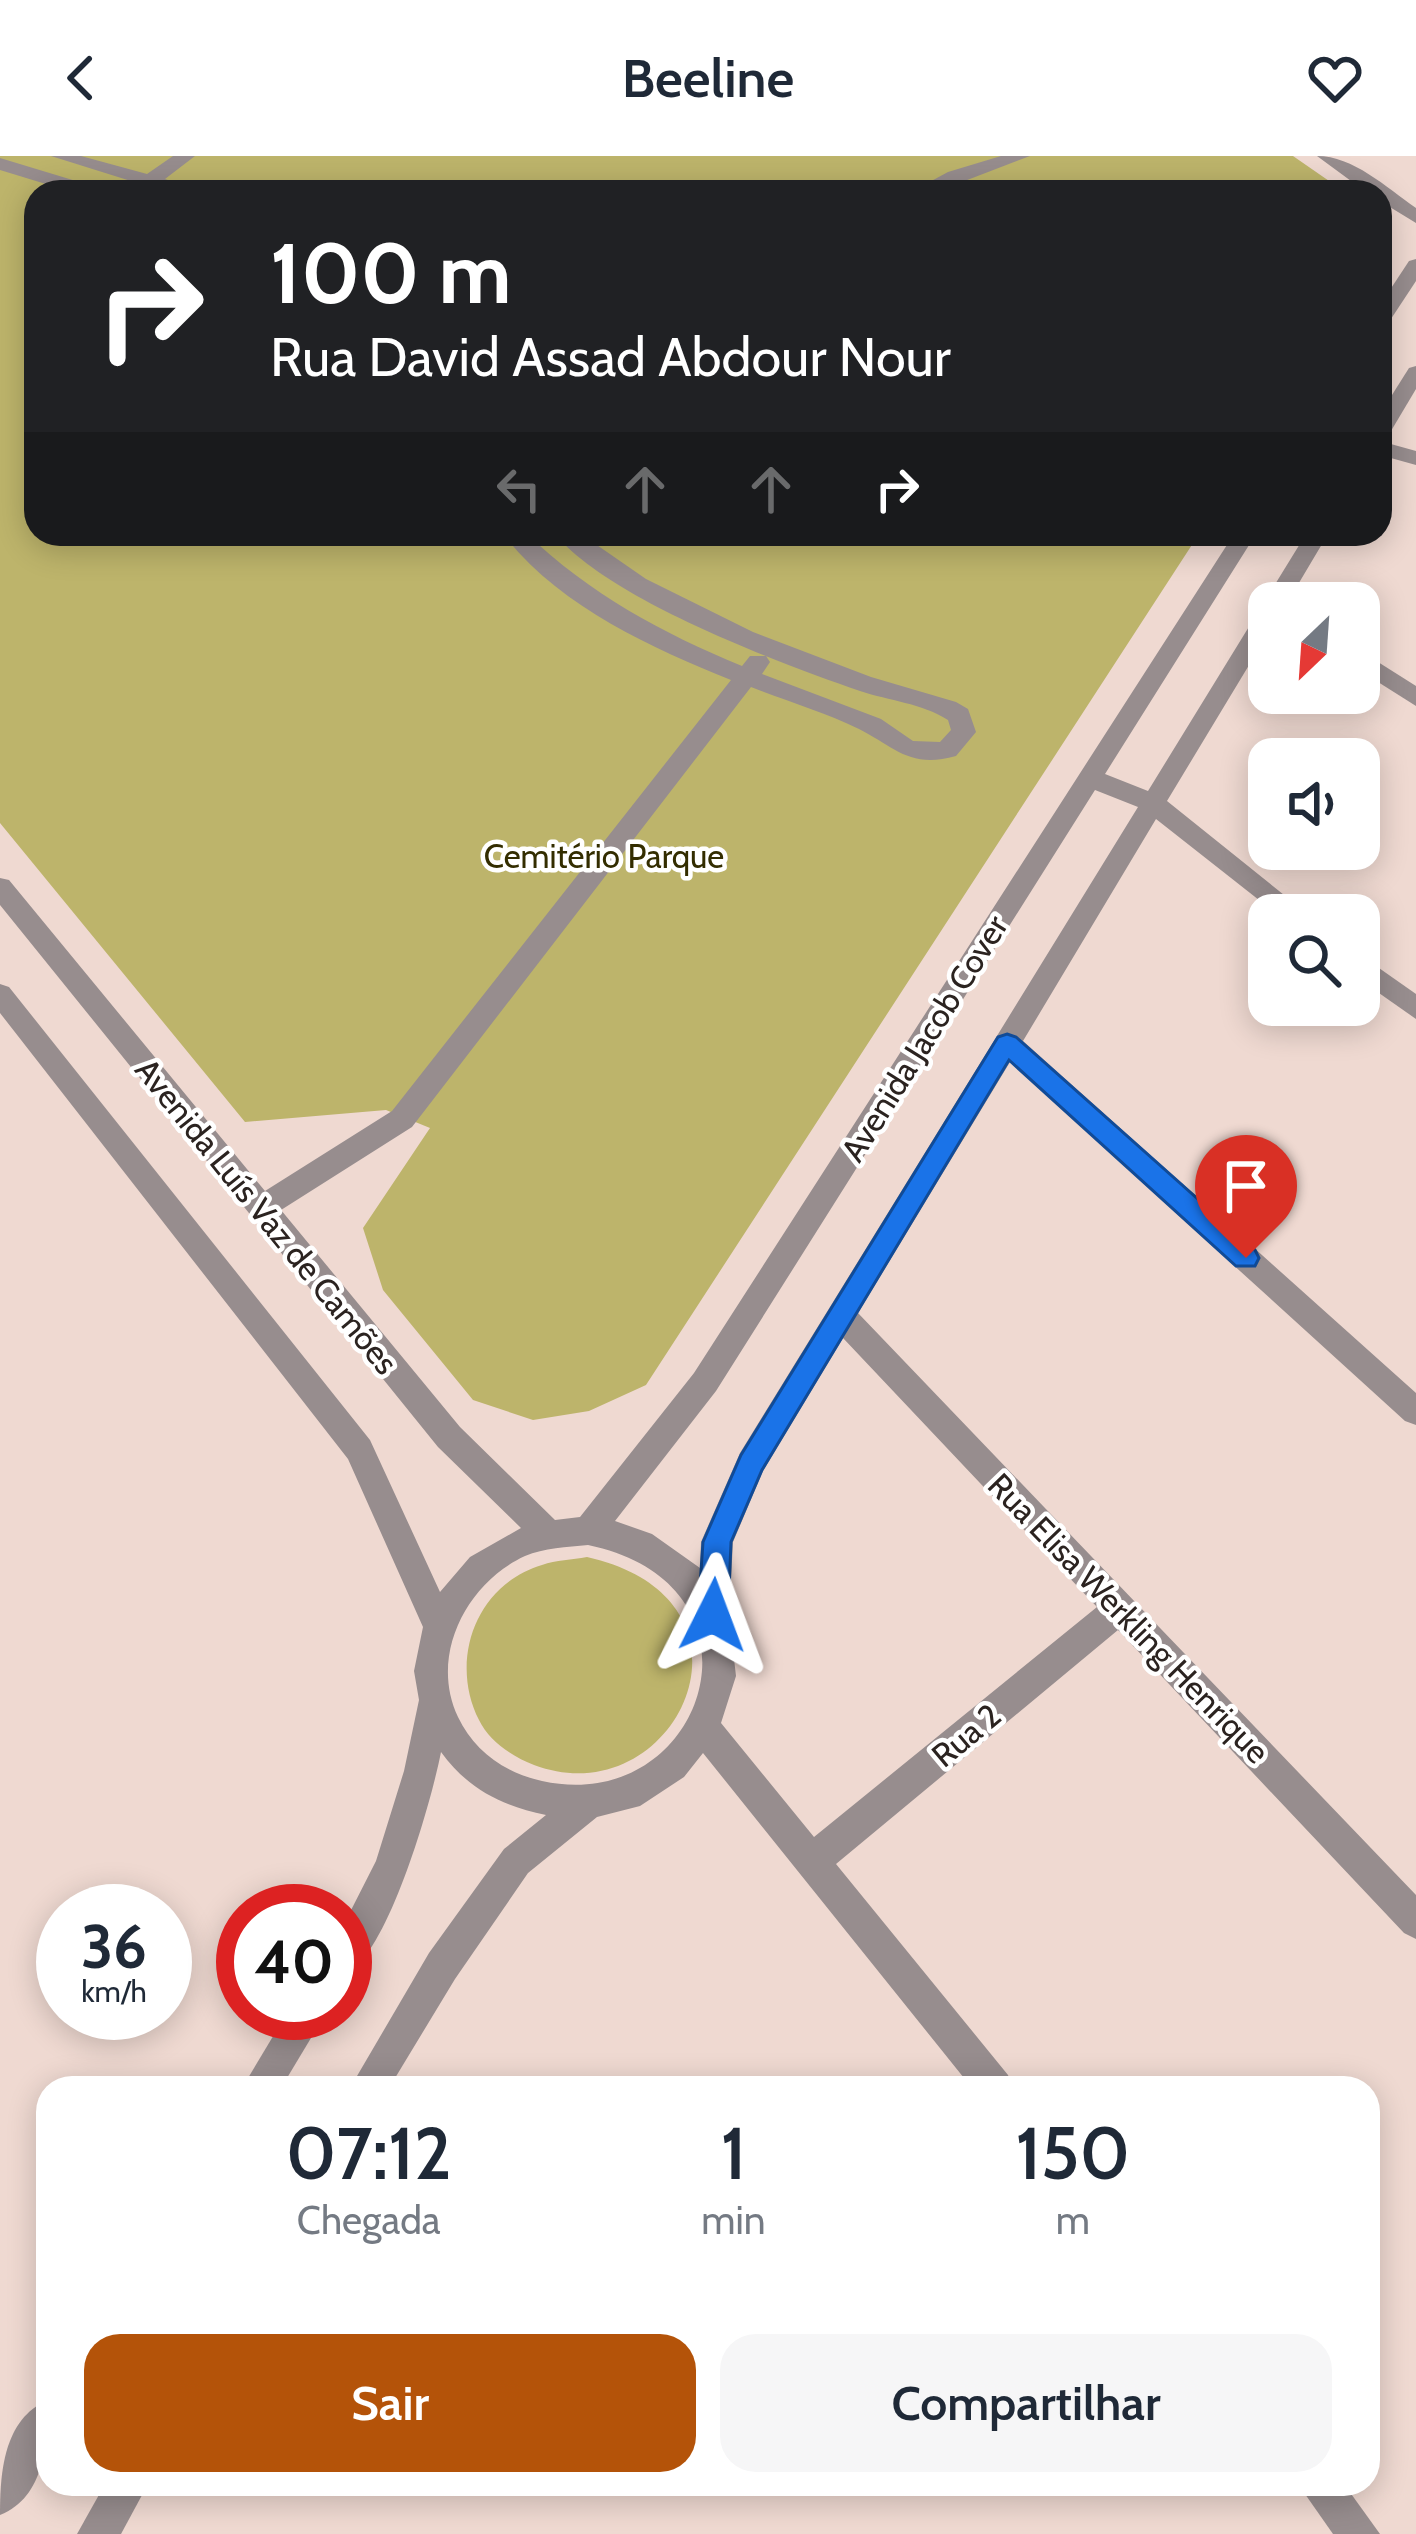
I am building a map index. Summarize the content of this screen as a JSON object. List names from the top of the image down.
{
  "streets": {
    "street": [
      "Avenida Jacob Cover",
      "Avenida Luís Vaz de Camões",
      "Rua Elisa Werkling Henrique",
      "Rua 2"
    ]
  },
  "crossings": [
    ["Avenida Jacob Cover", "Avenida Luís Vaz de Camões"],
    ["Rua Elisa Werkling Henrique", "Rua 2"]
  ],
  "parks": ["Cemitério Parque"],
  "north": "bottom left",
  "page": {
    "header": "Beeline",
    "turn": ["100 m", "Rua David Assad Abdour Nour"],
    "speed": "36 km/h",
    "limit": "40",
    "eta": [
      "07:12",
      "Chegada",
      "1",
      "min",
      "150",
      "m"
    ],
    "buttons": ["Sair", "Compartilhar"]
  }
}
